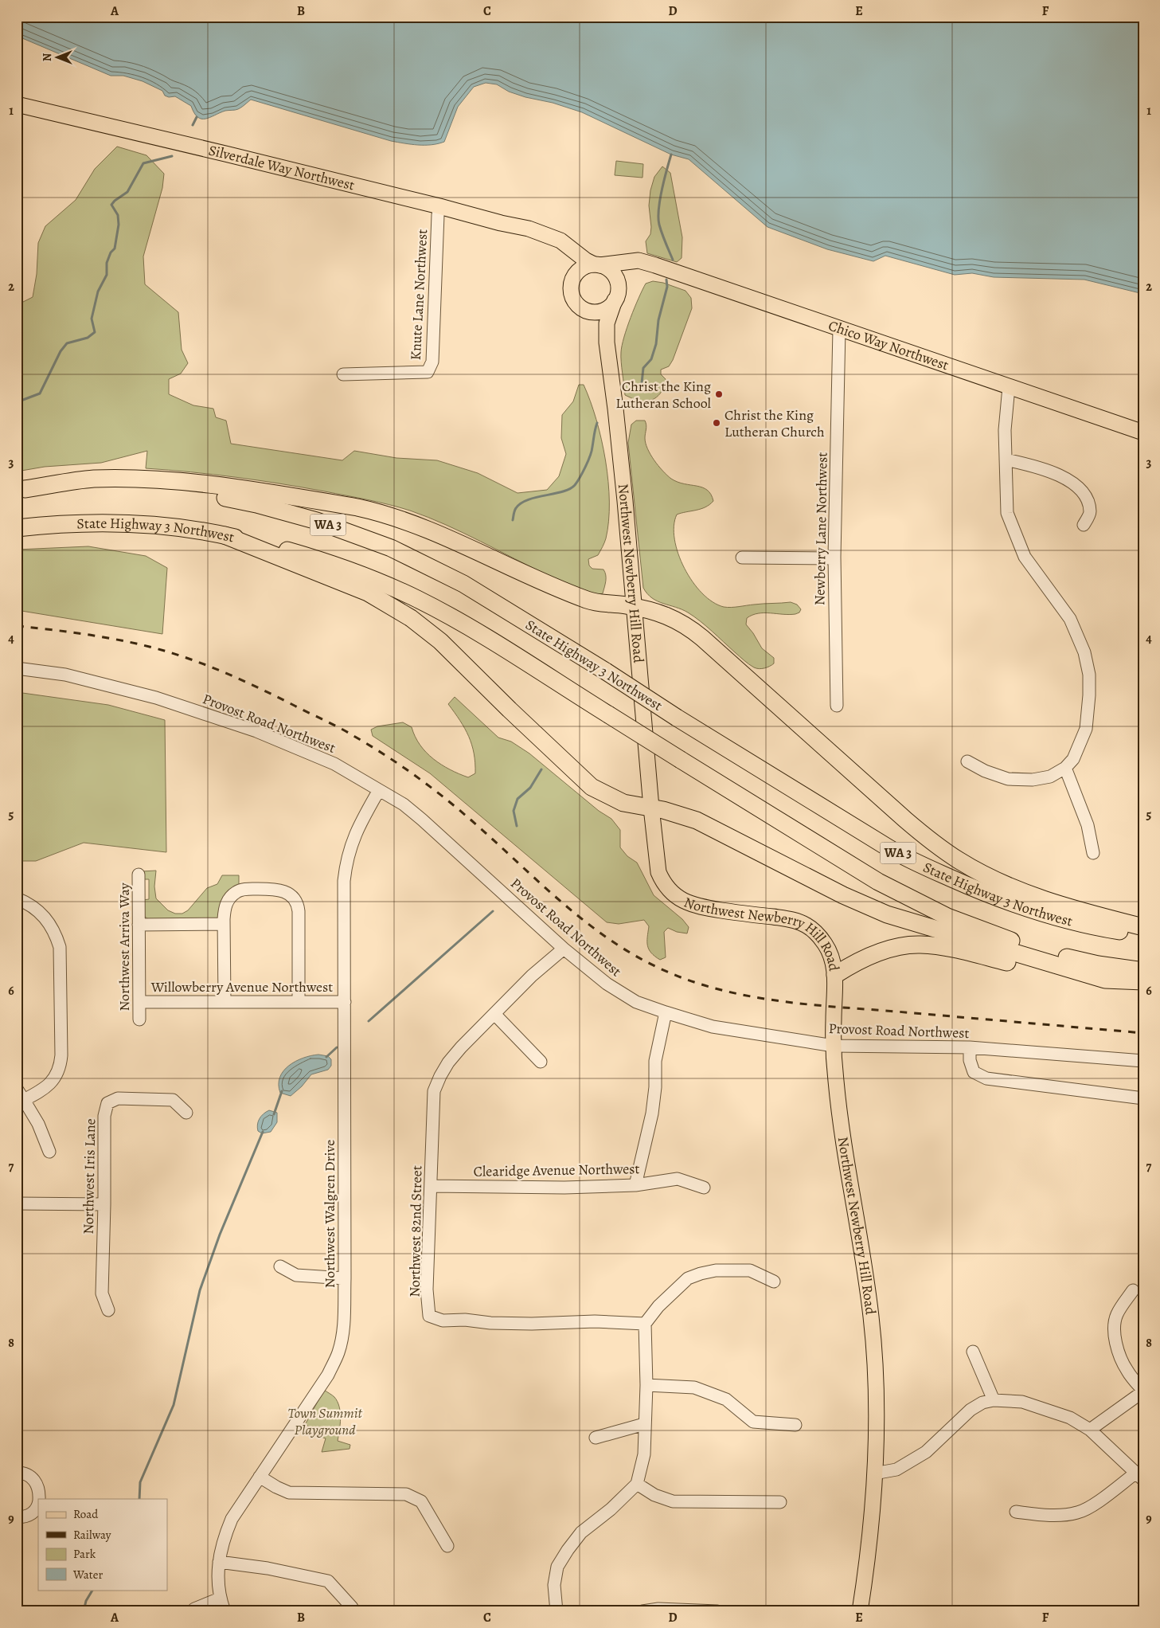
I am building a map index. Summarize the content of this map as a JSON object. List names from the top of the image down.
{
  "streets": {
    "highway": ["WA 3", "State Highway 3 Northwest"],
    "main road": ["Silverdale Way Northwest", "Chico Way Northwest", "Northwest Newberry Hill Road"],
    "street": [
      "Knute Lane Northwest",
      "Newberry Lane Northwest",
      "Provost Road Northwest",
      "Northwest Arriva Way",
      "Willowberry Avenue Northwest",
      "Clearidge Avenue Northwest",
      "Northwest Iris Lane",
      "Northwest Walgren Drive",
      "Northwest 82nd Street"
    ]
  },
  "crossings": [
    ["Silverdale Way Northwest", "Knute Lane Northwest"],
    ["Silverdale Way Northwest", "Chico Way Northwest"],
    ["Silverdale Way Northwest", "Northwest Newberry Hill Road"],
    ["Chico Way Northwest", "Newberry Lane Northwest"],
    ["Chico Way Northwest", "Northwest Newberry Hill Road"],
    ["Northwest Newberry Hill Road", "Provost Road Northwest"],
    ["Provost Road Northwest", "Northwest Walgren Drive"],
    ["Provost Road Northwest", "Northwest 82nd Street"],
    ["Northwest Arriva Way", "Willowberry Avenue Northwest"],
    ["Willowberry Avenue Northwest", "Northwest Walgren Drive"],
    ["Clearidge Avenue Northwest", "Northwest 82nd Street"]
  ],
  "parks": ["Town Summit Playground"],
  "places": ["Christ the King Lutheran School", "Christ the King Lutheran Church"],
  "legend": [
    "Road",
    "Railway",
    "Park",
    "Water"
  ],
  "north": "left",
  "grid": {
    "columns": [
      "A",
      "B",
      "C",
      "D",
      "E",
      "F"
    ],
    "rows": [
      "1",
      "2",
      "3",
      "4",
      "5",
      "6",
      "7",
      "8",
      "9"
    ]
  }
}
